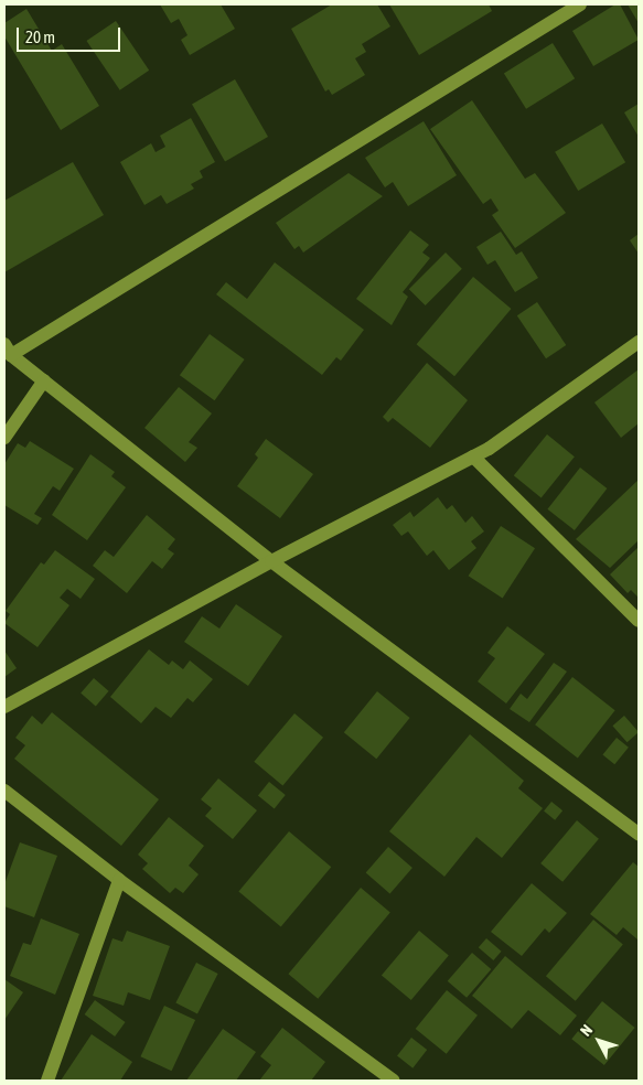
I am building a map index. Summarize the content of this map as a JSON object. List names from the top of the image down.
{
  "scale_bar": "20 m",
  "north": "top left"
}
